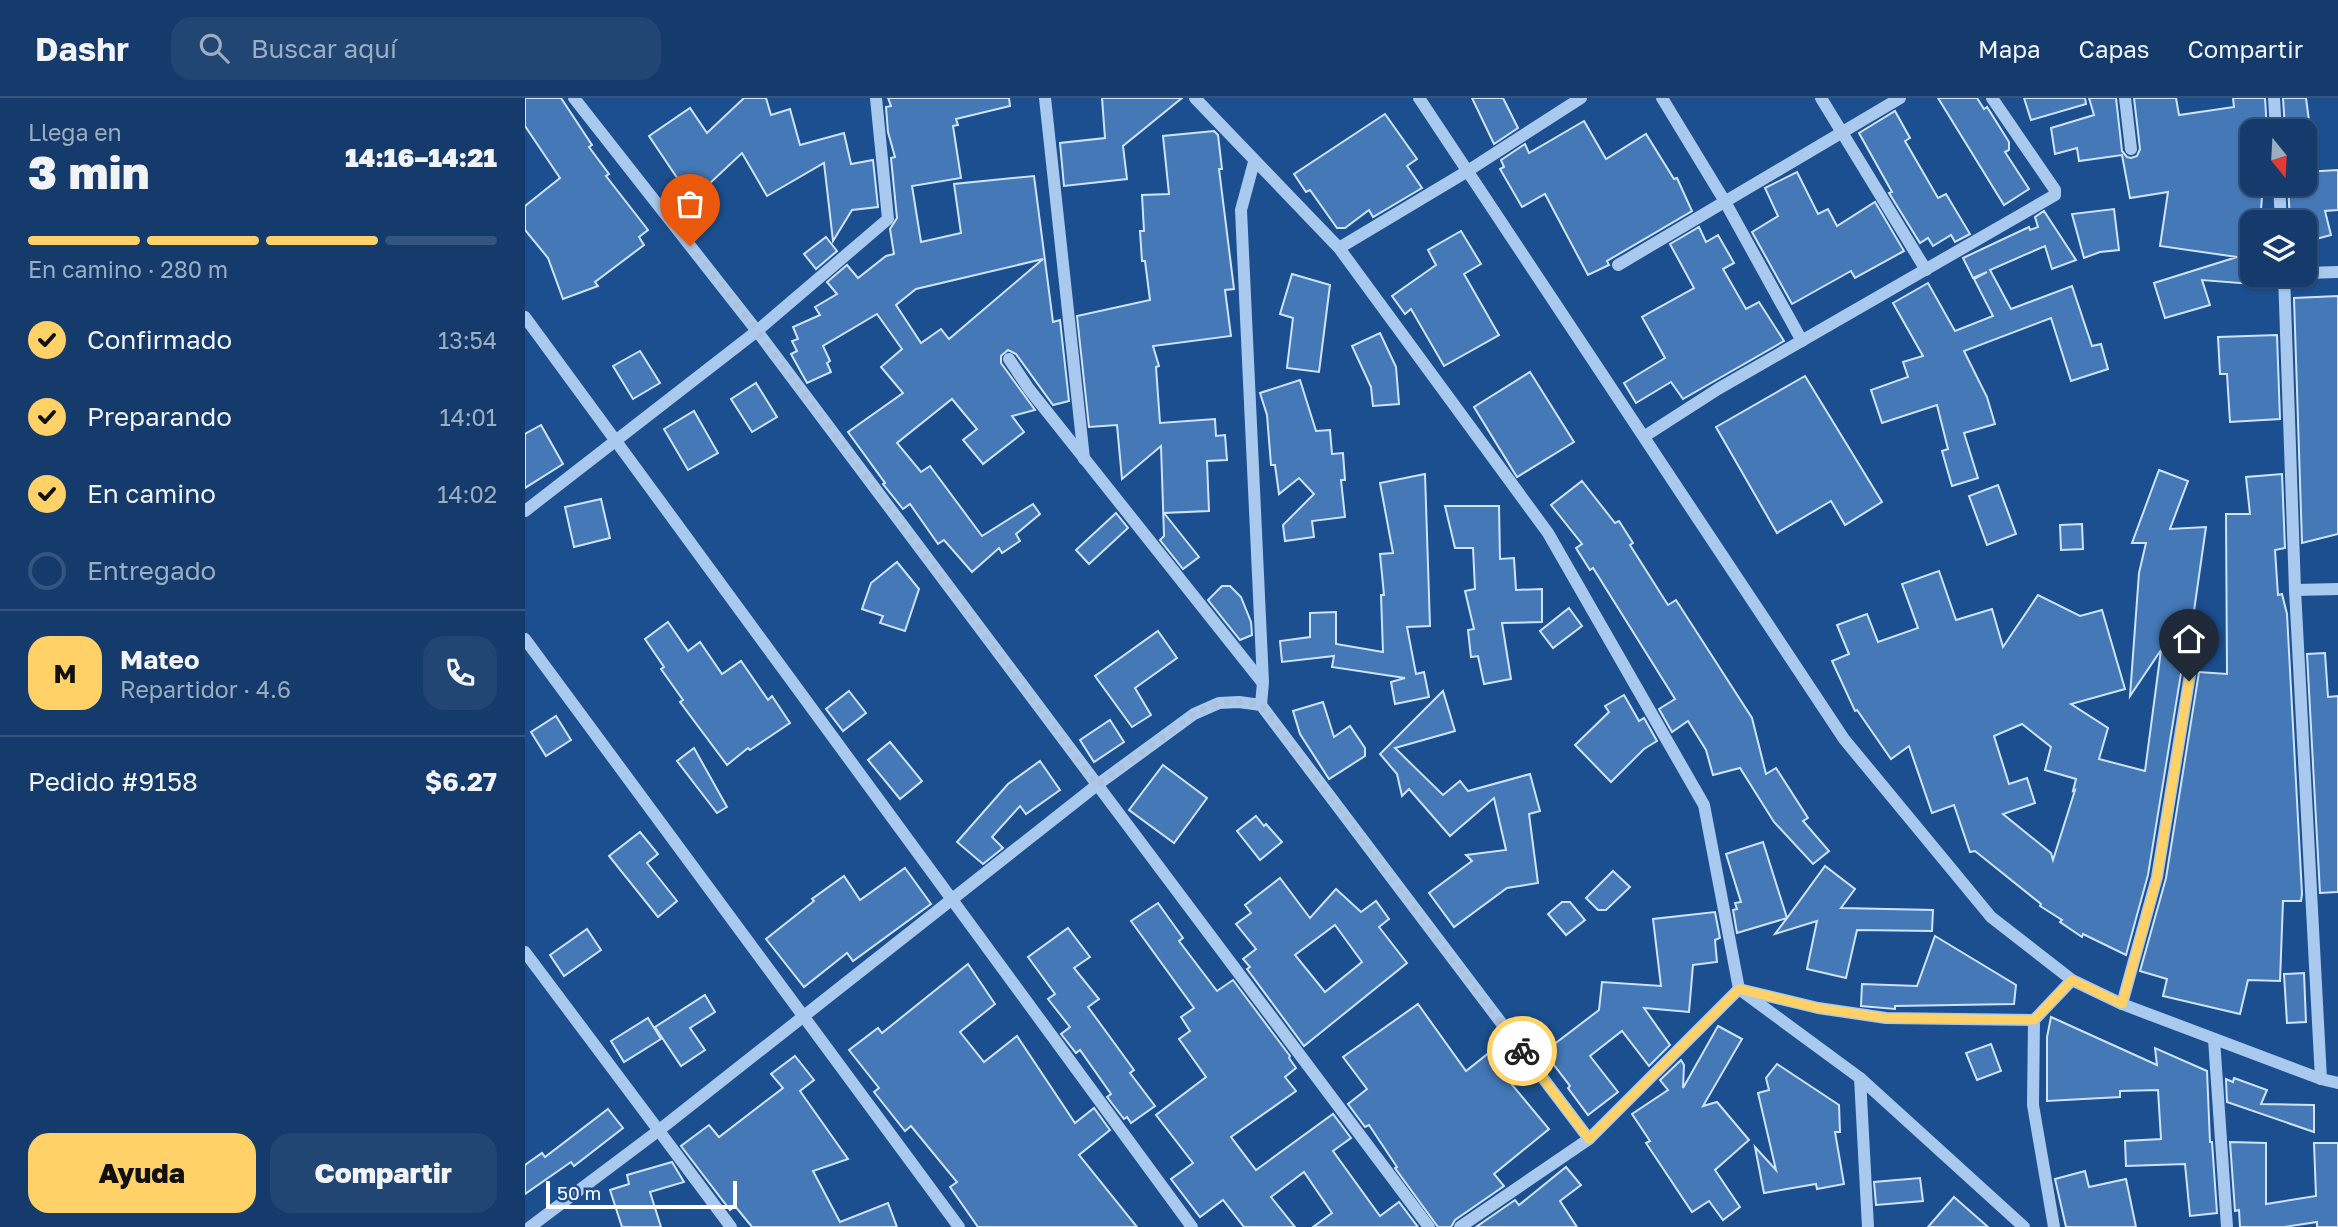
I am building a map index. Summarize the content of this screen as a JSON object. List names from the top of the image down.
{
  "scale_bar": "50 m",
  "north": "bottom",
  "page": {
    "header": "Dashr",
    "search": "Buscar aquí",
    "nav": ["Mapa", "Capas", "Compartir"],
    "heading": ["3 min", "Llega en", "14:16–14:21"],
    "panel": [
      "Mateo",
      "Repartidor · 4.6",
      "Pedido #9158",
      "$6.27"
    ],
    "bar": "En camino · 280 m",
    "list": [
      ["Confirmado", "13:54"],
      ["Preparando", "14:01"],
      ["En camino", "14:02"],
      "Entregado"
    ],
    "round": "M",
    "buttons": ["Ayuda", "Compartir"],
    "scale": "50 m"
  }
}
